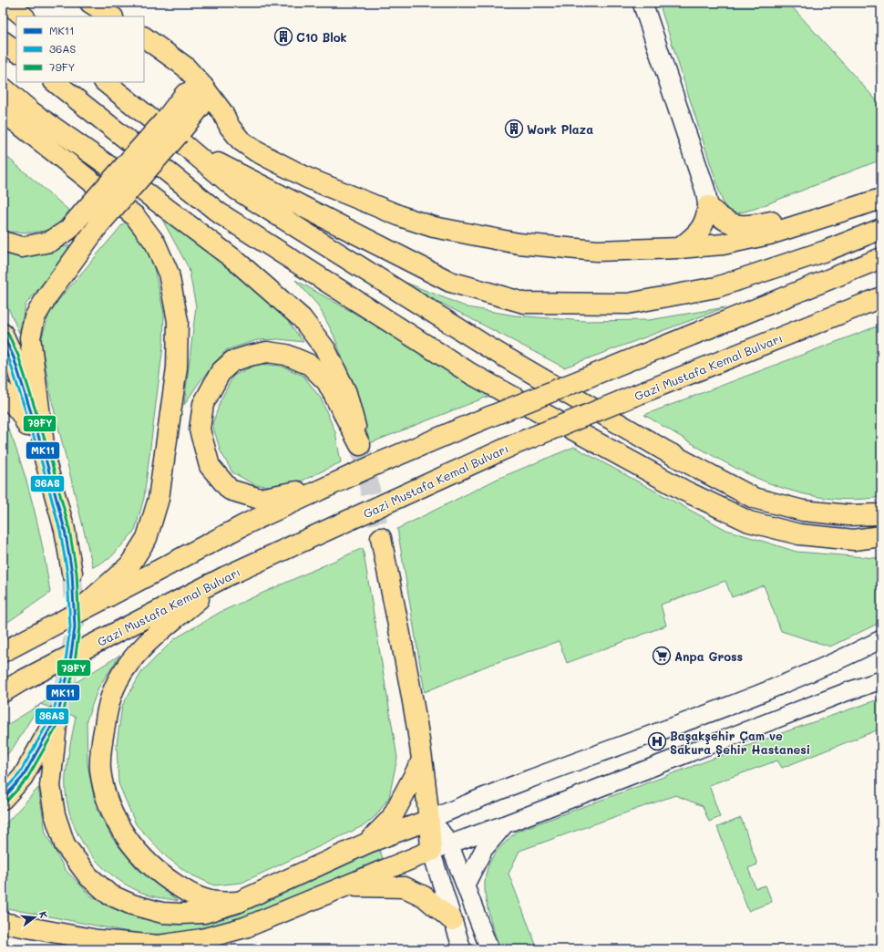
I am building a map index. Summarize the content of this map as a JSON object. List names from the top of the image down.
{
  "streets": {
    "main road": ["Gazi Mustafa Kemal Bulvarı"]
  },
  "places": {
    "building": ["C10 Blok", "Work Plaza"],
    "supermarket": ["Anpa Gross"],
    "hospital": ["Başakşehir Çam ve Sakura Şehir Hastanesi"]
  },
  "lines": ["transit line 79FY", "transit line MK11", "transit line 36AS"],
  "legend": ["MK11", "36AS", "79FY"],
  "north": "right"
}
